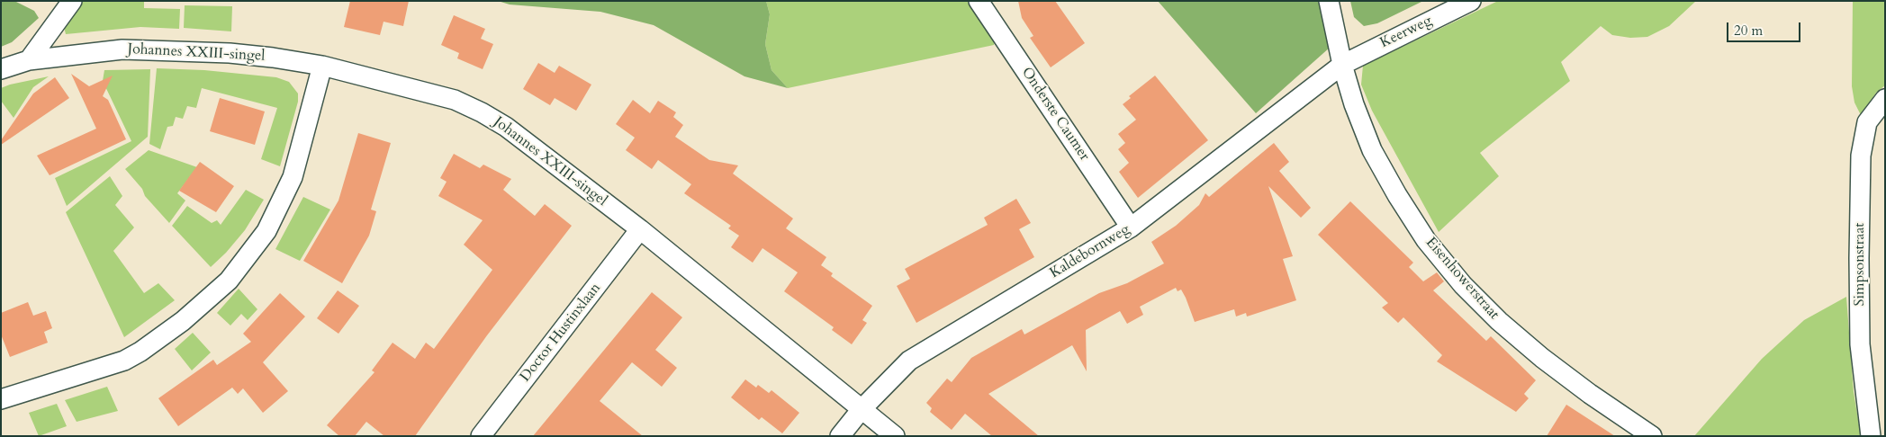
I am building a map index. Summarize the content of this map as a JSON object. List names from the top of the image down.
{
  "streets": {
    "street": [
      "Keerweg",
      "Johannes XXIII-singel",
      "Onderste Caumer",
      "Kaldebornweg",
      "Simpsonstraat",
      "Eisenhowerstraat",
      "Doctor Hustinxlaan"
    ]
  },
  "crossings": [
    ["Keerweg", "Kaldebornweg"],
    ["Keerweg", "Eisenhowerstraat"],
    ["Johannes XXIII-singel", "Kaldebornweg"],
    ["Johannes XXIII-singel", "Doctor Hustinxlaan"],
    ["Onderste Caumer", "Kaldebornweg"],
    ["Kaldebornweg", "Eisenhowerstraat"]
  ],
  "scale_bar": "20 m"
}
